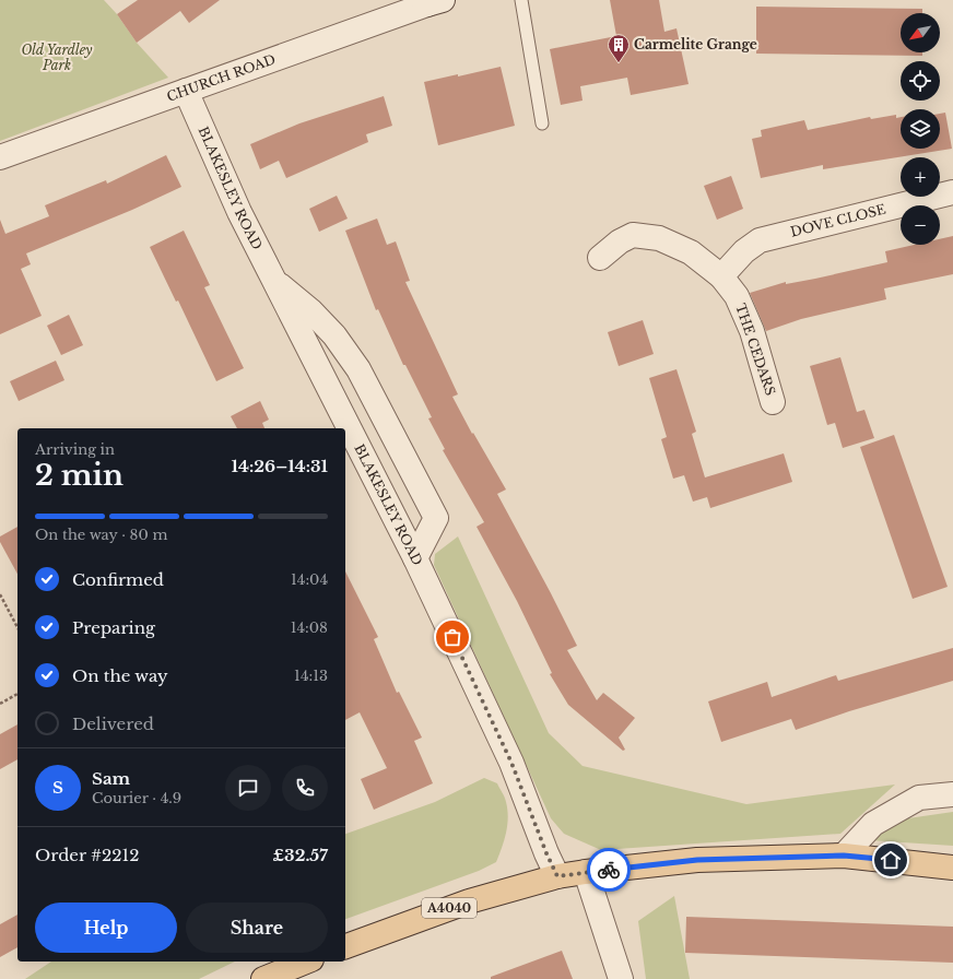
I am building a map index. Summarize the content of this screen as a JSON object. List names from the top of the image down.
{
  "streets": {
    "main road": ["A4040"],
    "street": [
      "CHURCH ROAD",
      "BLAKESLEY ROAD",
      "DOVE CLOSE",
      "THE CEDARS"
    ]
  },
  "crossings": [
    ["CHURCH ROAD", "BLAKESLEY ROAD"],
    ["BLAKESLEY ROAD", "A4040"],
    ["DOVE CLOSE", "THE CEDARS"]
  ],
  "parks": ["Old Yardley Park"],
  "places": {
    "building": ["Carmelite Grange"]
  },
  "north": "bottom left",
  "page": {
    "map_buttons": ["+", "−"],
    "heading": ["2 min", "Arriving in", "14:26–14:31"],
    "panel": [
      "Sam",
      "Courier · 4.9",
      "Order #2212",
      "£32.57"
    ],
    "bar": "On the way · 80 m",
    "list": [
      ["Confirmed", "14:04"],
      ["Preparing", "14:08"],
      ["On the way", "14:13"],
      "Delivered"
    ],
    "round": "S",
    "buttons": ["Help", "Share"]
  }
}
